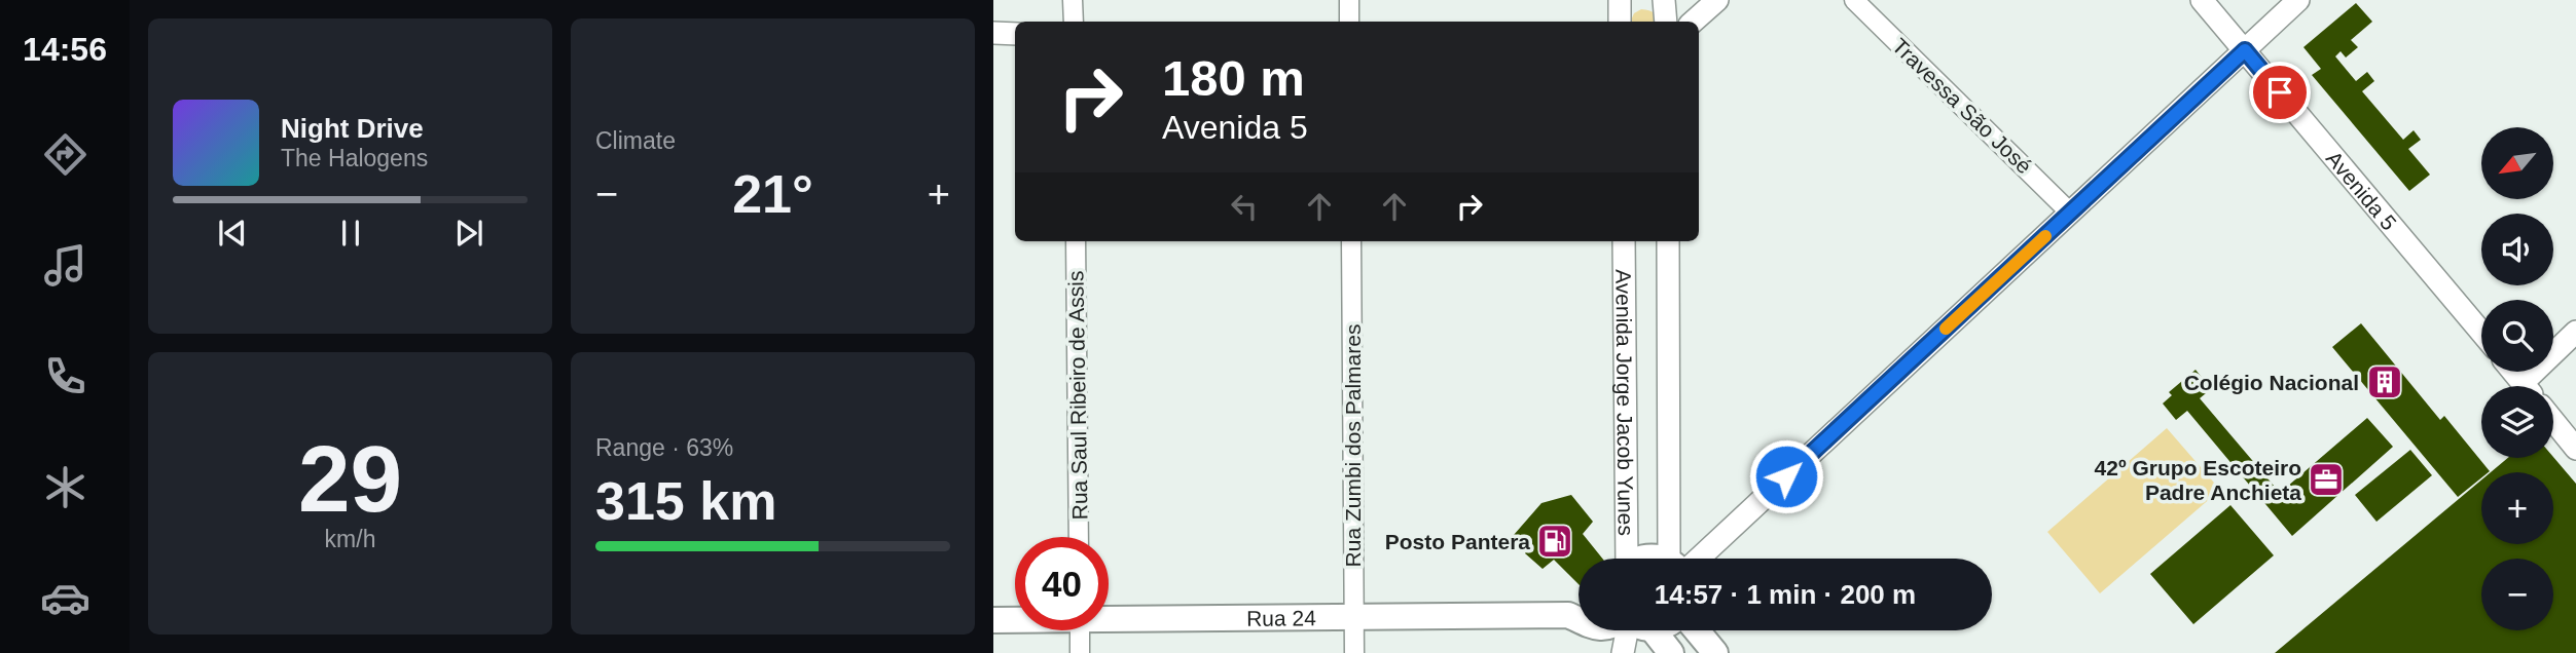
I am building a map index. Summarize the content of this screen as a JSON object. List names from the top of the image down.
{
  "streets": {
    "main road": ["Rua 24"],
    "street": [
      "Travessa São José",
      "Avenida 5",
      "Rua Saul Ribeiro de Assis",
      "Avenida Jorge Jacob Yunes",
      "Rua Zumbi dos Palmares"
    ]
  },
  "crossings": [
    ["Rua Zumbi dos Palmares", "Rua 24"]
  ],
  "places": {
    "building": ["Colégio Nacional"],
    "office": ["42º Grupo Escoteiro Padre Anchieta"],
    "fuel station": ["Posto Pantera"]
  },
  "north": "bottom left",
  "page": {
    "tabs": "14:56",
    "tile": [
      "Climate",
      ["29", "km/h"],
      ["Range · 63%", "315 km"]
    ],
    "turn": ["180 m", "Avenida 5"],
    "song": ["Night Drive", "The Halogens"],
    "map_buttons": ["+", "−"],
    "heat": ["−", "21°", "+"],
    "limit": "40",
    "trip": "14:57 · 1 min · 200 m"
  }
}
